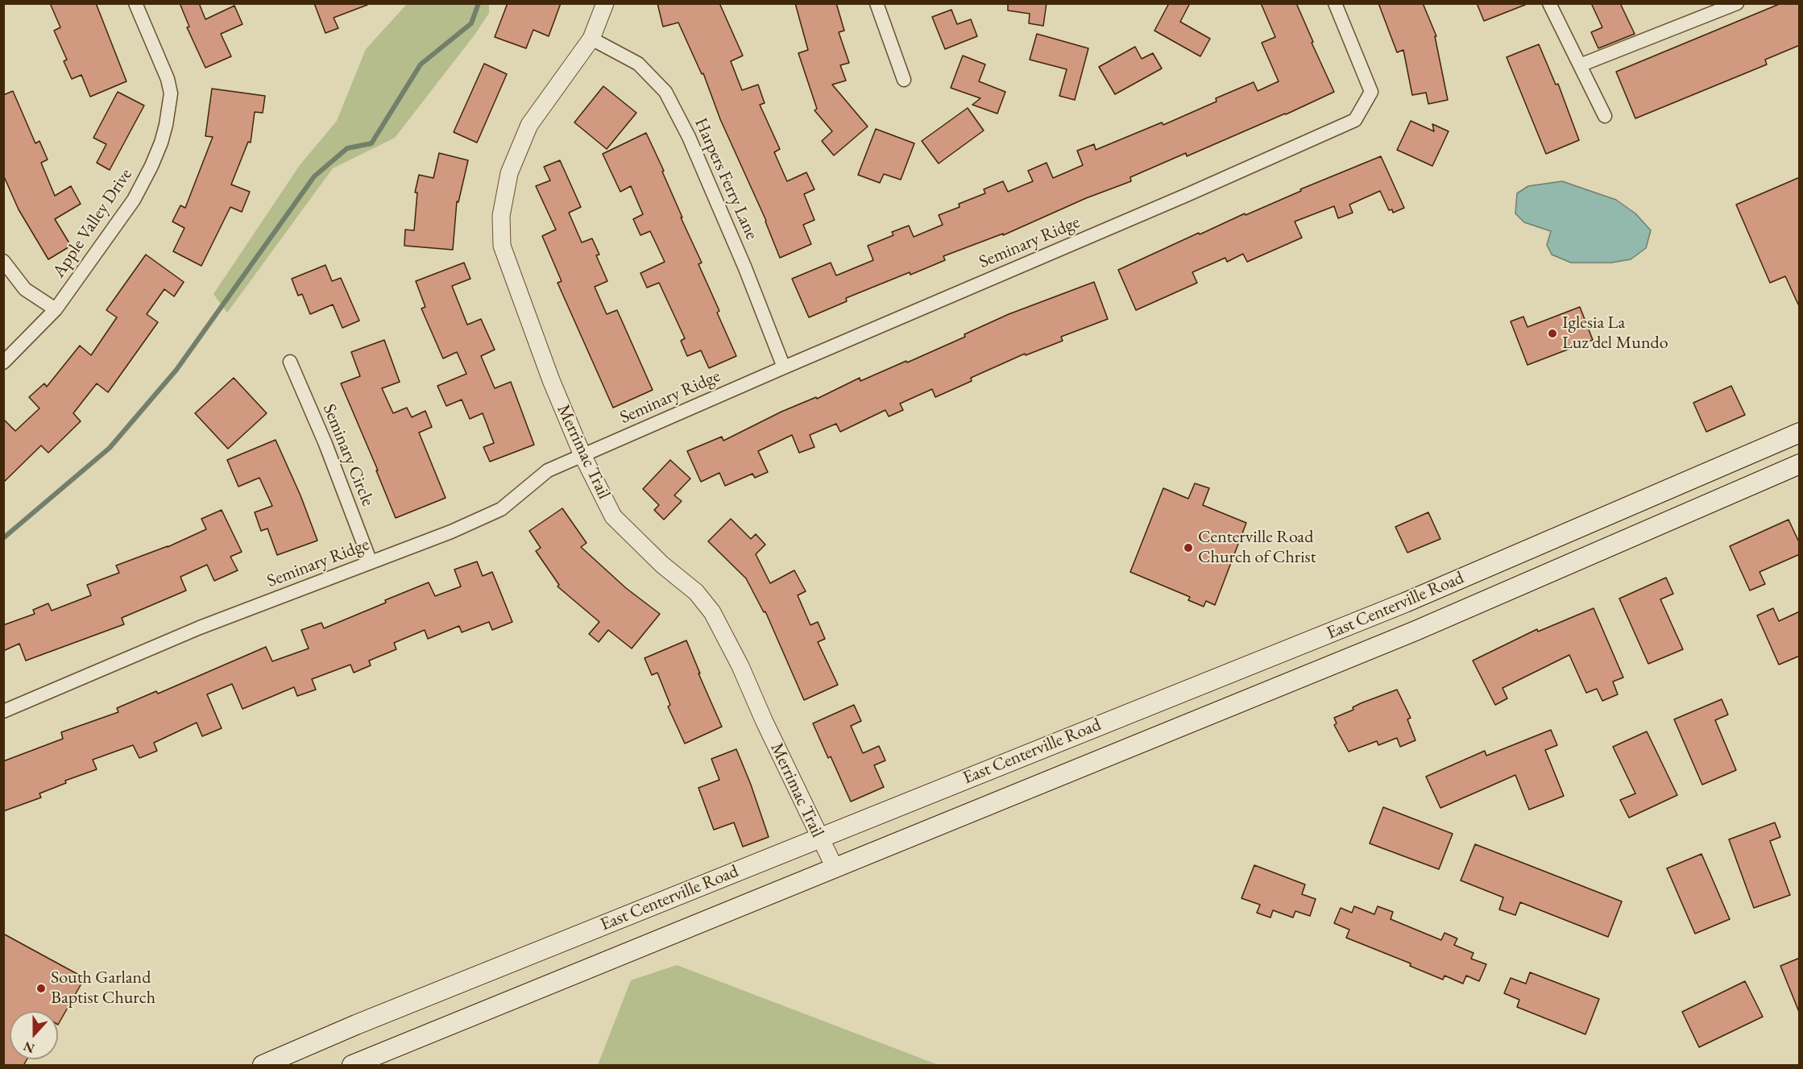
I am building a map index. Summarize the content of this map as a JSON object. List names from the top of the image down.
{
  "streets": {
    "main road": ["East Centerville Road"],
    "street": [
      "Harpers Ferry Lane",
      "Apple Valley Drive",
      "Seminary Ridge",
      "Merrimac Trail",
      "Seminary Circle"
    ]
  },
  "crossings": [
    ["Harpers Ferry Lane", "Seminary Ridge"],
    ["Harpers Ferry Lane", "Merrimac Trail"],
    ["Seminary Ridge", "Merrimac Trail"],
    ["Seminary Ridge", "Seminary Circle"],
    ["Merrimac Trail", "East Centerville Road"]
  ],
  "places": ["Iglesia La Luz del Mundo", "Centerville Road Church of Christ", "South Garland Baptist Church"],
  "north": "bottom"
}
